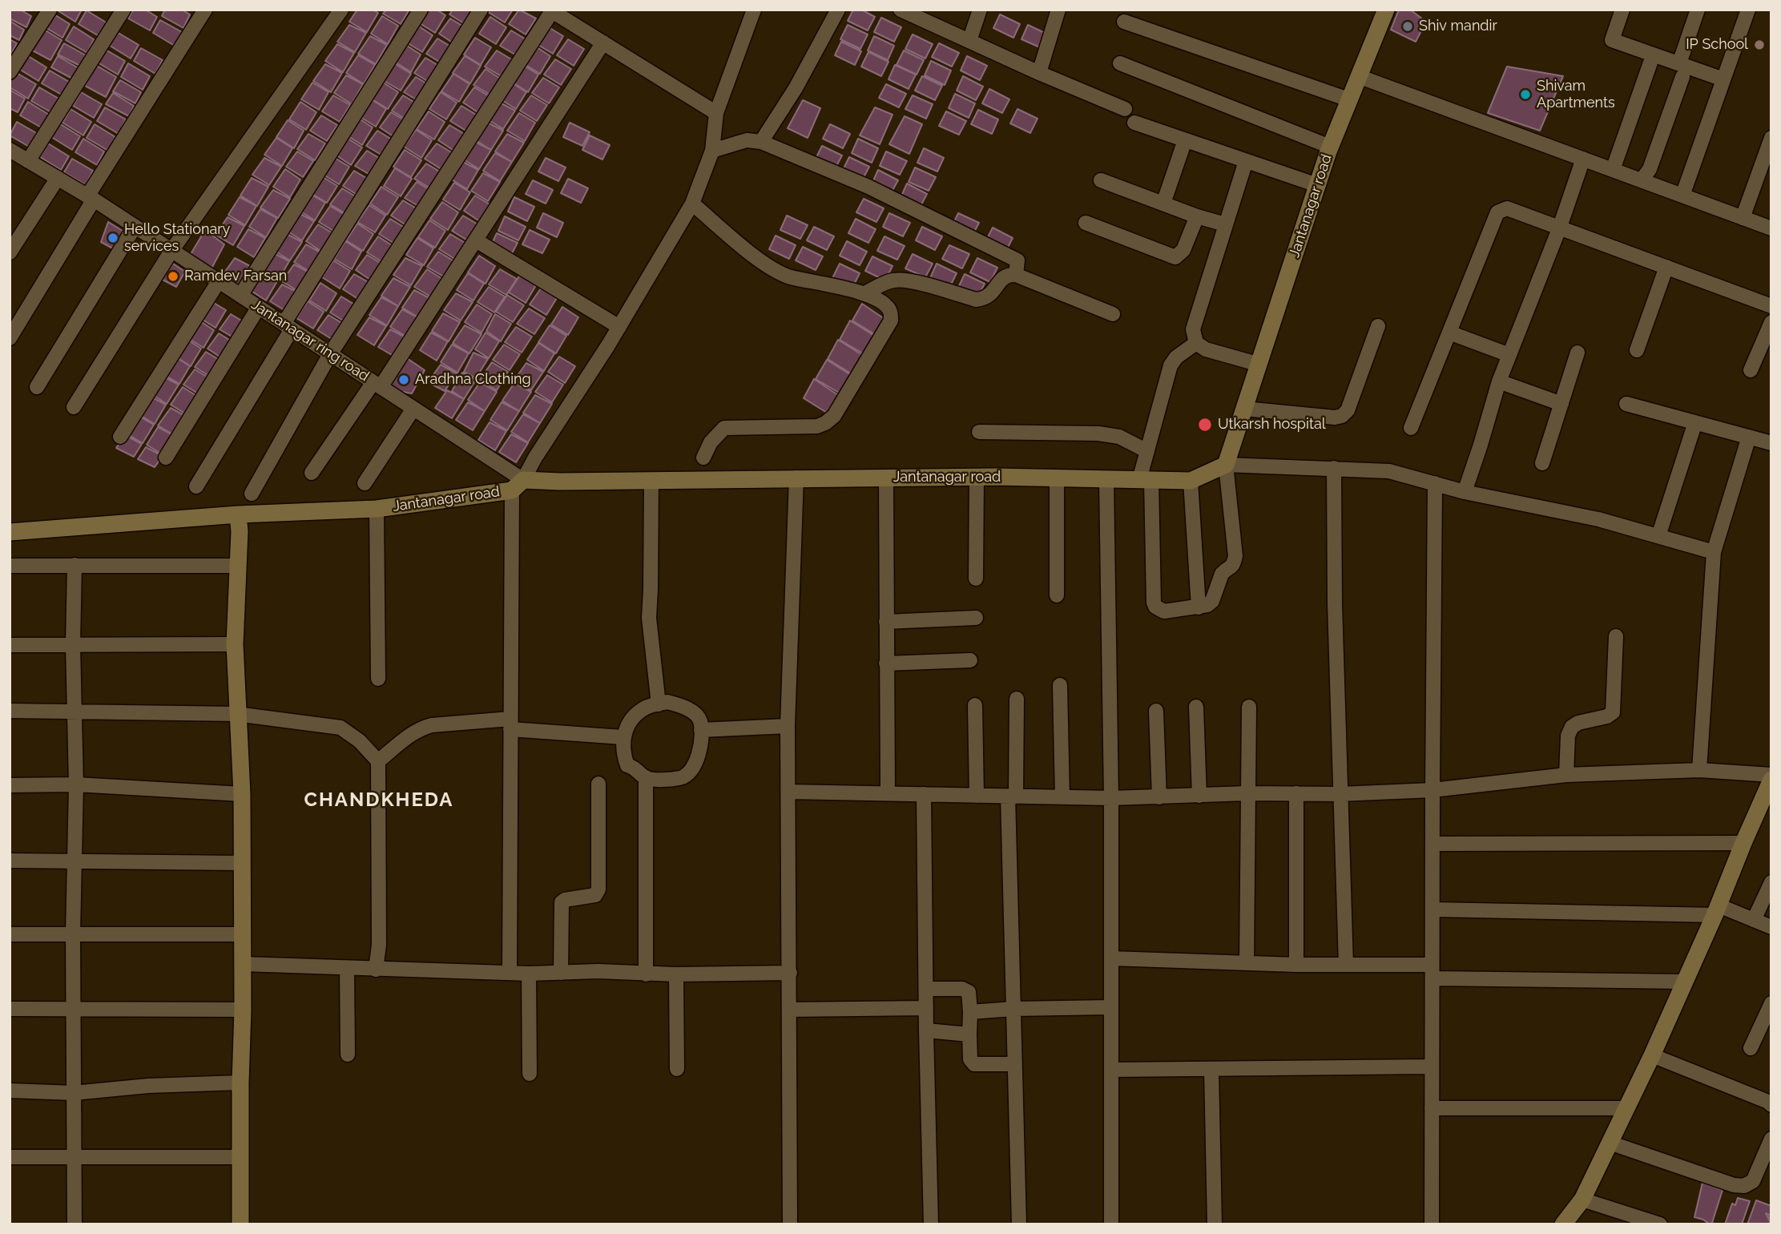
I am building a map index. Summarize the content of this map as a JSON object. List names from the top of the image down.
{
  "streets": {
    "street": ["Jantanagar road", "Jantanagar ring road"]
  },
  "crossings": [
    ["Jantanagar road", "Jantanagar ring road"]
  ],
  "districts": ["CHANDKHEDA"],
  "places": [
    "Shiv mandir",
    "IP School",
    "Shivam Apartments",
    "Hello Stationary services",
    "Ramdev Farsan",
    "Aradhna Clothing",
    "Utkarsh hospital"
  ]
}
